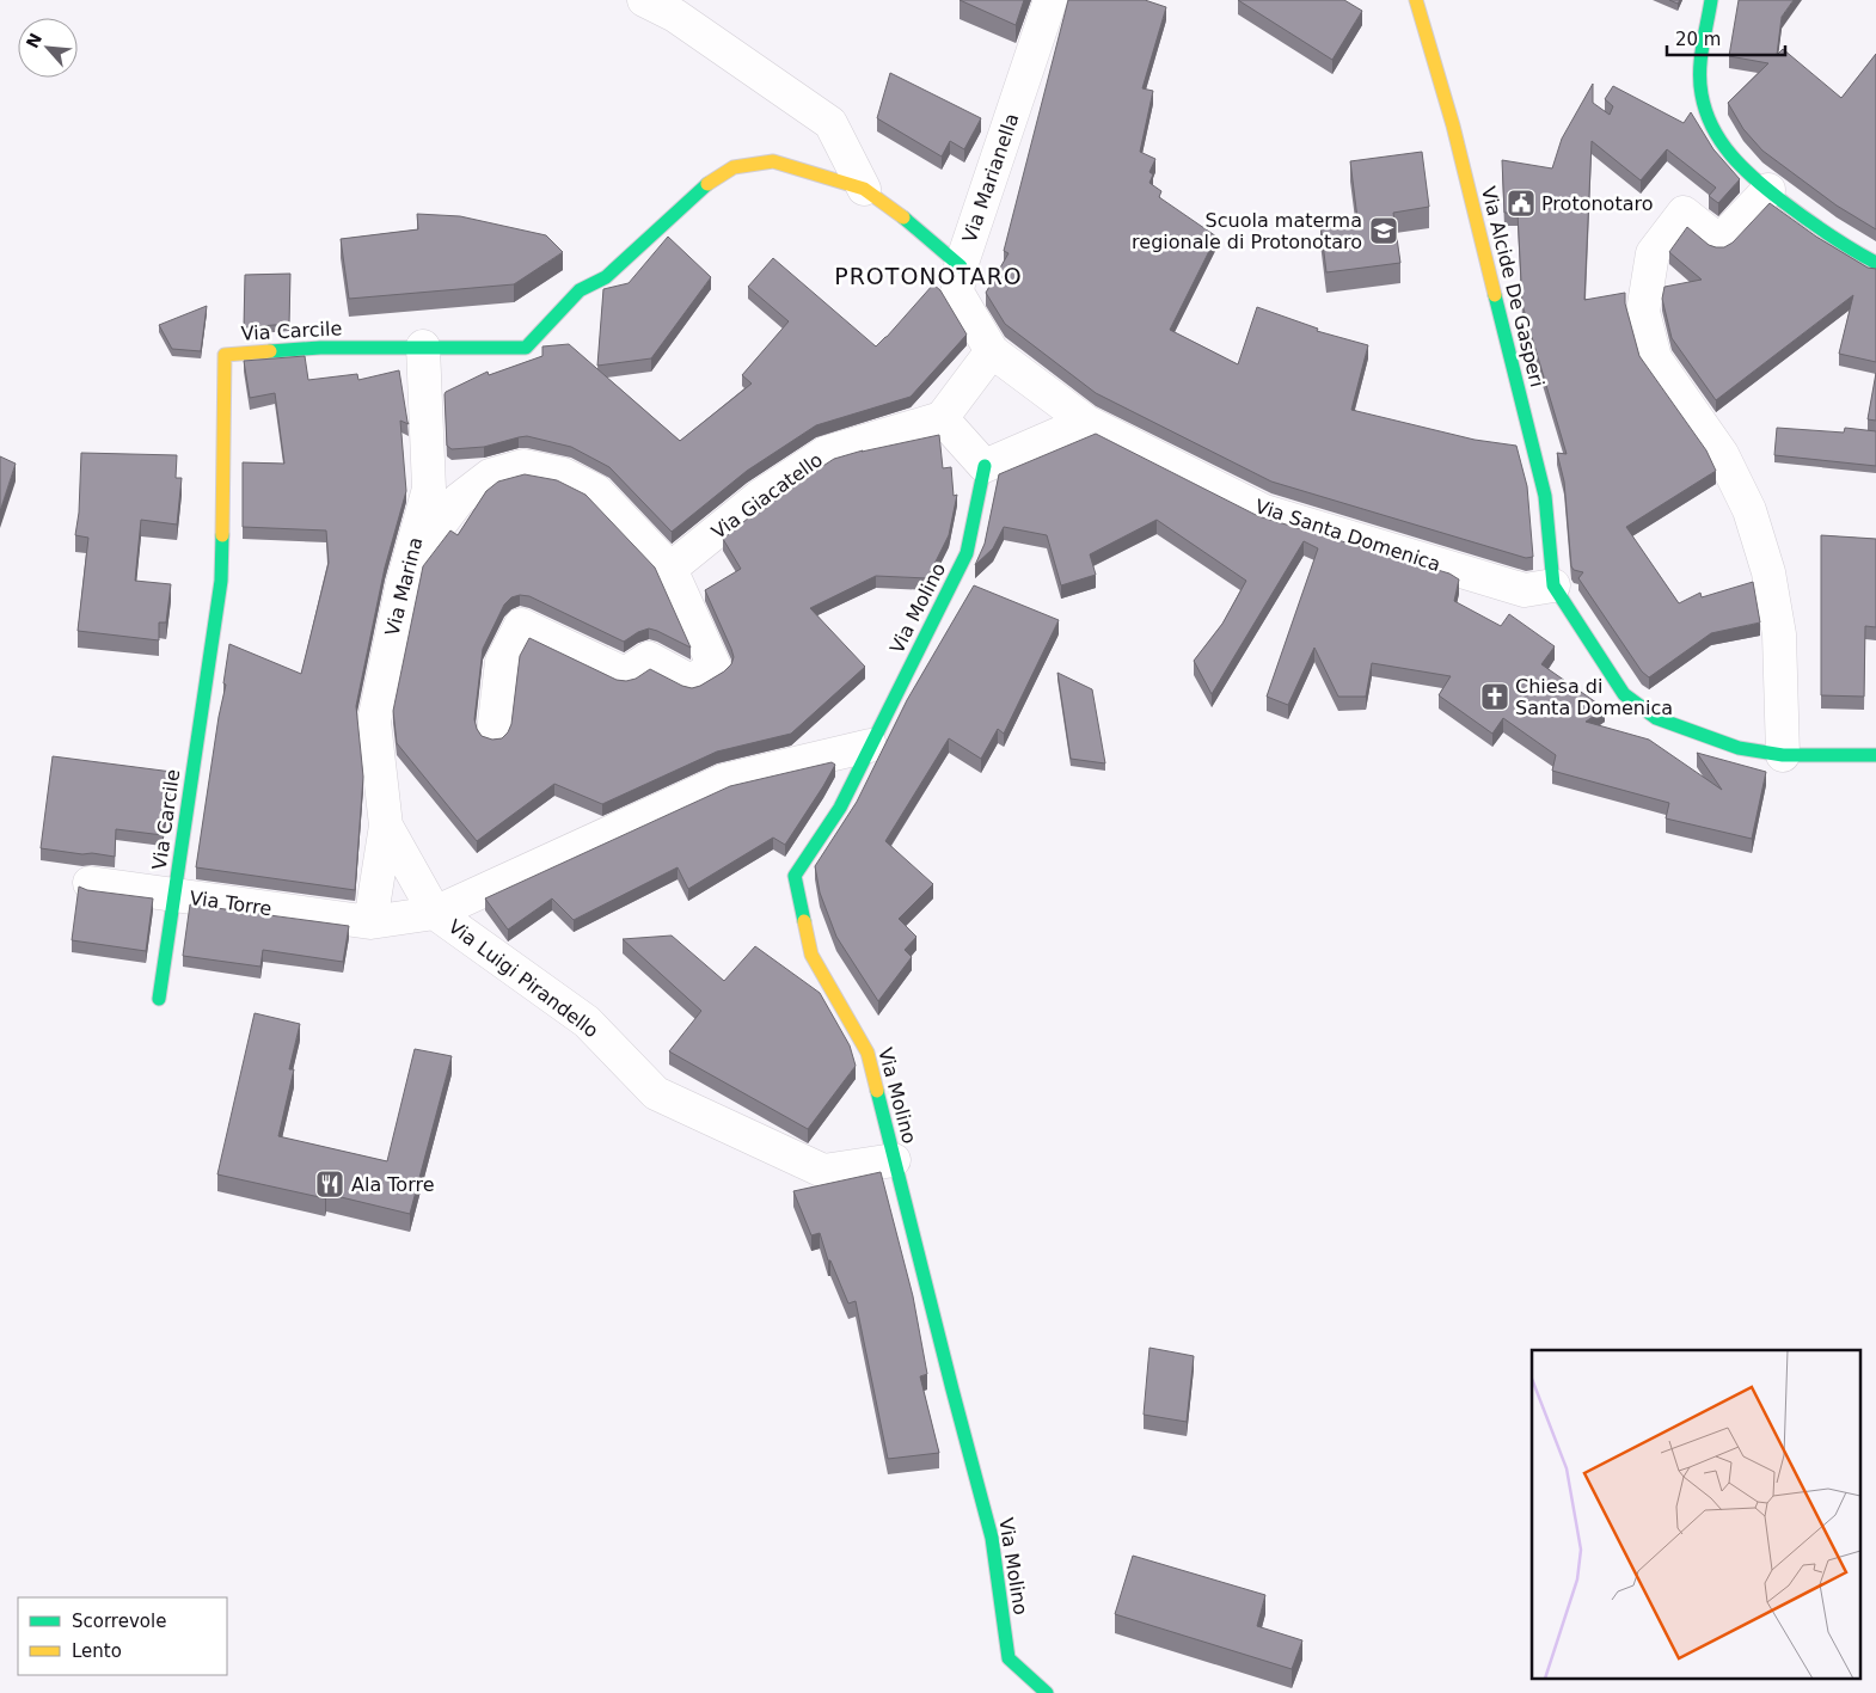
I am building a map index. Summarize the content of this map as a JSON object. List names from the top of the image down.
{
  "streets": {
    "street": [
      "Via Marianella",
      "Via Alcide De Gasperi",
      "Via Carcile",
      "Via Giacatello",
      "Via Santa Domenica",
      "Via Marina",
      "Via Molino",
      "Via Torre",
      "Via Luigi Pirandello"
    ]
  },
  "crossings": [
    ["Via Marianella", "Via Carcile"],
    ["Via Marianella", "Via Santa Domenica"],
    ["Via Alcide De Gasperi", "Via Santa Domenica"],
    ["Via Carcile", "Via Marina"],
    ["Via Carcile", "Via Torre"],
    ["Via Molino", "Via Torre"],
    ["Via Molino", "Via Luigi Pirandello"],
    ["Via Torre", "Via Luigi Pirandello"]
  ],
  "districts": ["PROTONOTARO"],
  "places": {
    "public building": ["Protonotaro"],
    "school or university": ["Scuola materma regionale di Protonotaro"],
    "church": ["Chiesa di Santa Domenica"],
    "restaurant": ["Ala Torre"]
  },
  "legend": ["Scorrevole", "Lento"],
  "scale_bar": "20 m",
  "north": "top left"
}
